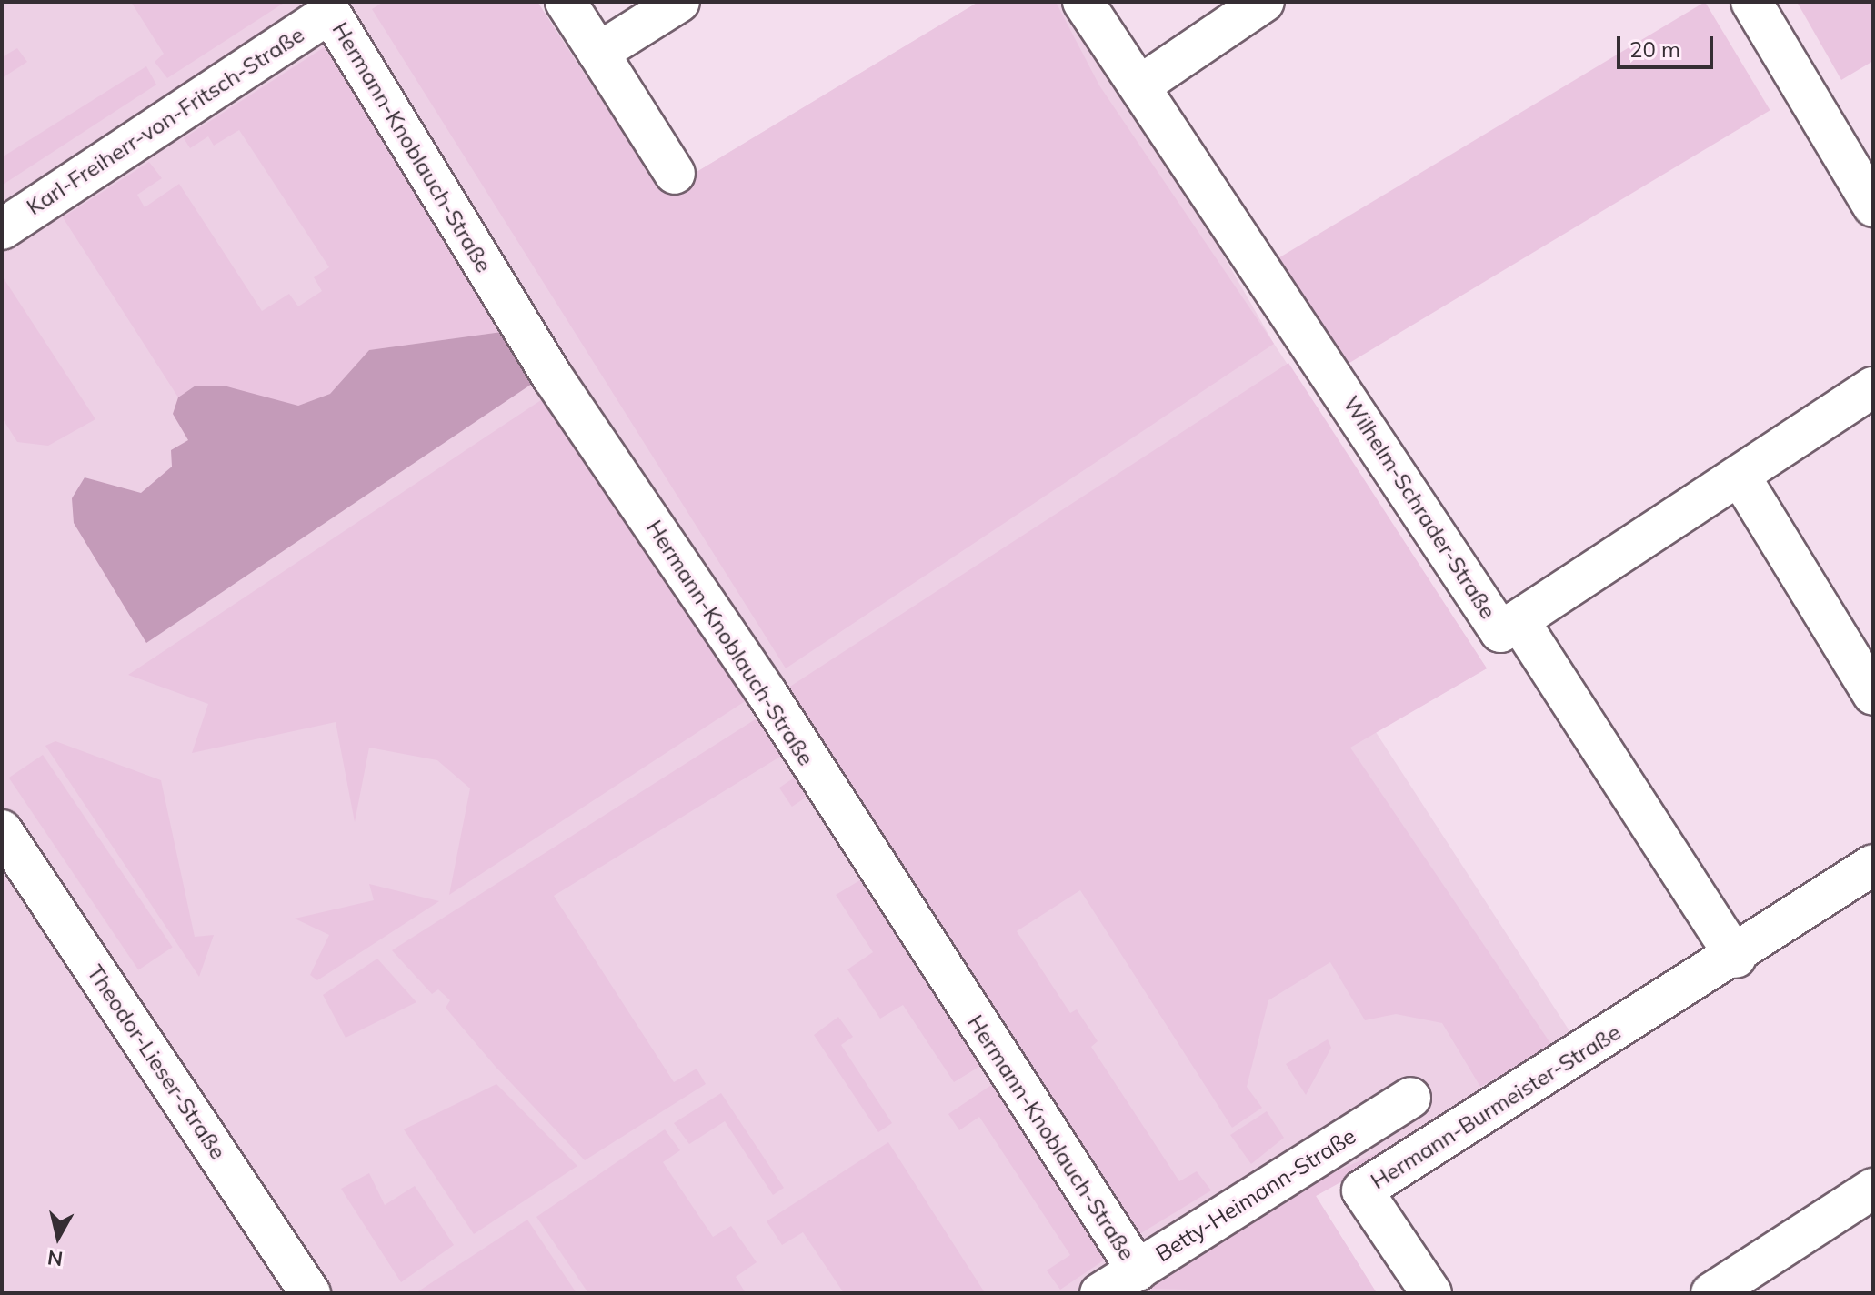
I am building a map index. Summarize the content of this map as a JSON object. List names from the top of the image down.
{
  "streets": {
    "street": [
      "Karl-Freiherr-von-Fritsch-Straße",
      "Hermann-Knoblauch-Straße",
      "Wilhelm-Schrader-Straße",
      "Theodor-Lieser-Straße",
      "Hermann-Burmeister-Straße",
      "Betty-Heimann-Straße"
    ]
  },
  "crossings": [
    ["Karl-Freiherr-von-Fritsch-Straße", "Hermann-Knoblauch-Straße"],
    ["Hermann-Knoblauch-Straße", "Betty-Heimann-Straße"]
  ],
  "scale_bar": "20 m",
  "north": "bottom"
}
